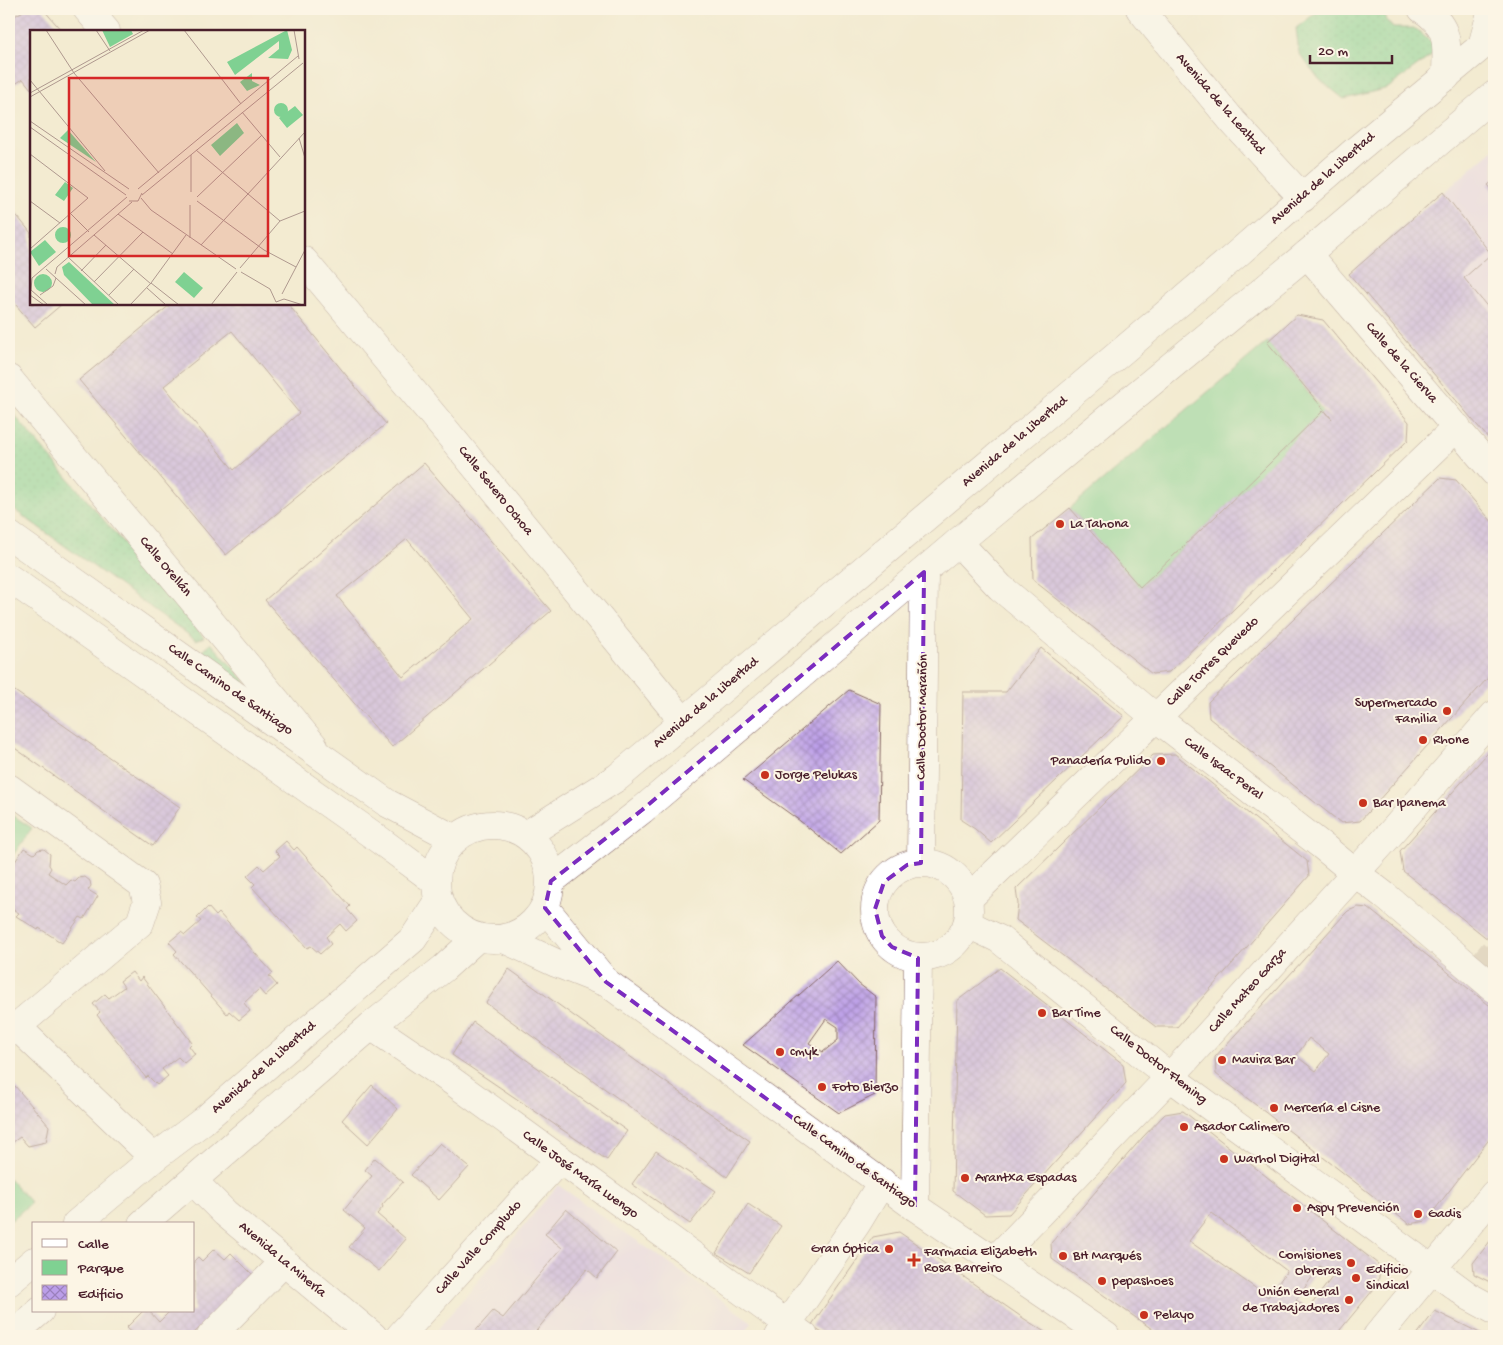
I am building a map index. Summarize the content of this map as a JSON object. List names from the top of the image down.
{
  "streets": {
    "street": [
      "Avenida de la Lealtad",
      "Avenida de la Libertad",
      "Calle de la Cierva",
      "Calle Severo Ochoa",
      "Calle Orellán",
      "Calle Torres Quevedo",
      "Calle Camino de Santiago",
      "Calle Doctor Marañón",
      "Calle Isaac Peral",
      "Calle Mateo Garza",
      "Calle Doctor Fleming",
      "Calle José María Luengo",
      "Calle Valle Compludo",
      "Avenida La Minería"
    ]
  },
  "crossings": [
    ["Avenida de la Lealtad", "Avenida de la Libertad"],
    ["Avenida de la Libertad", "Calle Severo Ochoa"],
    ["Avenida de la Libertad", "Calle Camino de Santiago"],
    ["Calle de la Cierva", "Calle Torres Quevedo"],
    ["Calle Orellán", "Calle Camino de Santiago"],
    ["Calle Torres Quevedo", "Calle Doctor Marañón"],
    ["Calle Torres Quevedo", "Calle Isaac Peral"],
    ["Calle Torres Quevedo", "Calle Doctor Fleming"],
    ["Calle Camino de Santiago", "Calle Mateo Garza"],
    ["Calle Doctor Marañón", "Calle Doctor Fleming"],
    ["Calle Isaac Peral", "Calle Mateo Garza"],
    ["Calle Mateo Garza", "Calle Doctor Fleming"],
    ["Calle José María Luengo", "Calle Valle Compludo"]
  ],
  "places": {
    "other": [
      "La Tahona",
      "Supermercado Familia",
      "Rhone",
      "Panadería Pulido",
      "Jorge Pelukas",
      "Bar Ipanema",
      "Bar Time",
      "cmyk",
      "Mavira Bar",
      "Foto Bierzo",
      "Mercería el Cisne",
      "Asador Calimero",
      "Warhol Digital",
      "Arantxa Espadas",
      "Aspy Prevención",
      "Gadis",
      "Gran Óptica",
      "BH Marqués",
      "Comisiones Obreras",
      "Edificio Sindical",
      "pepashoes",
      "Unión General de Trabajadores",
      "Pelayo"
    ],
    "health": ["Farmacia Elizabeth Rosa Barreiro"]
  },
  "legend": ["Calle", "Parque", "Edificio"],
  "scale_bar": "20 m"
}
